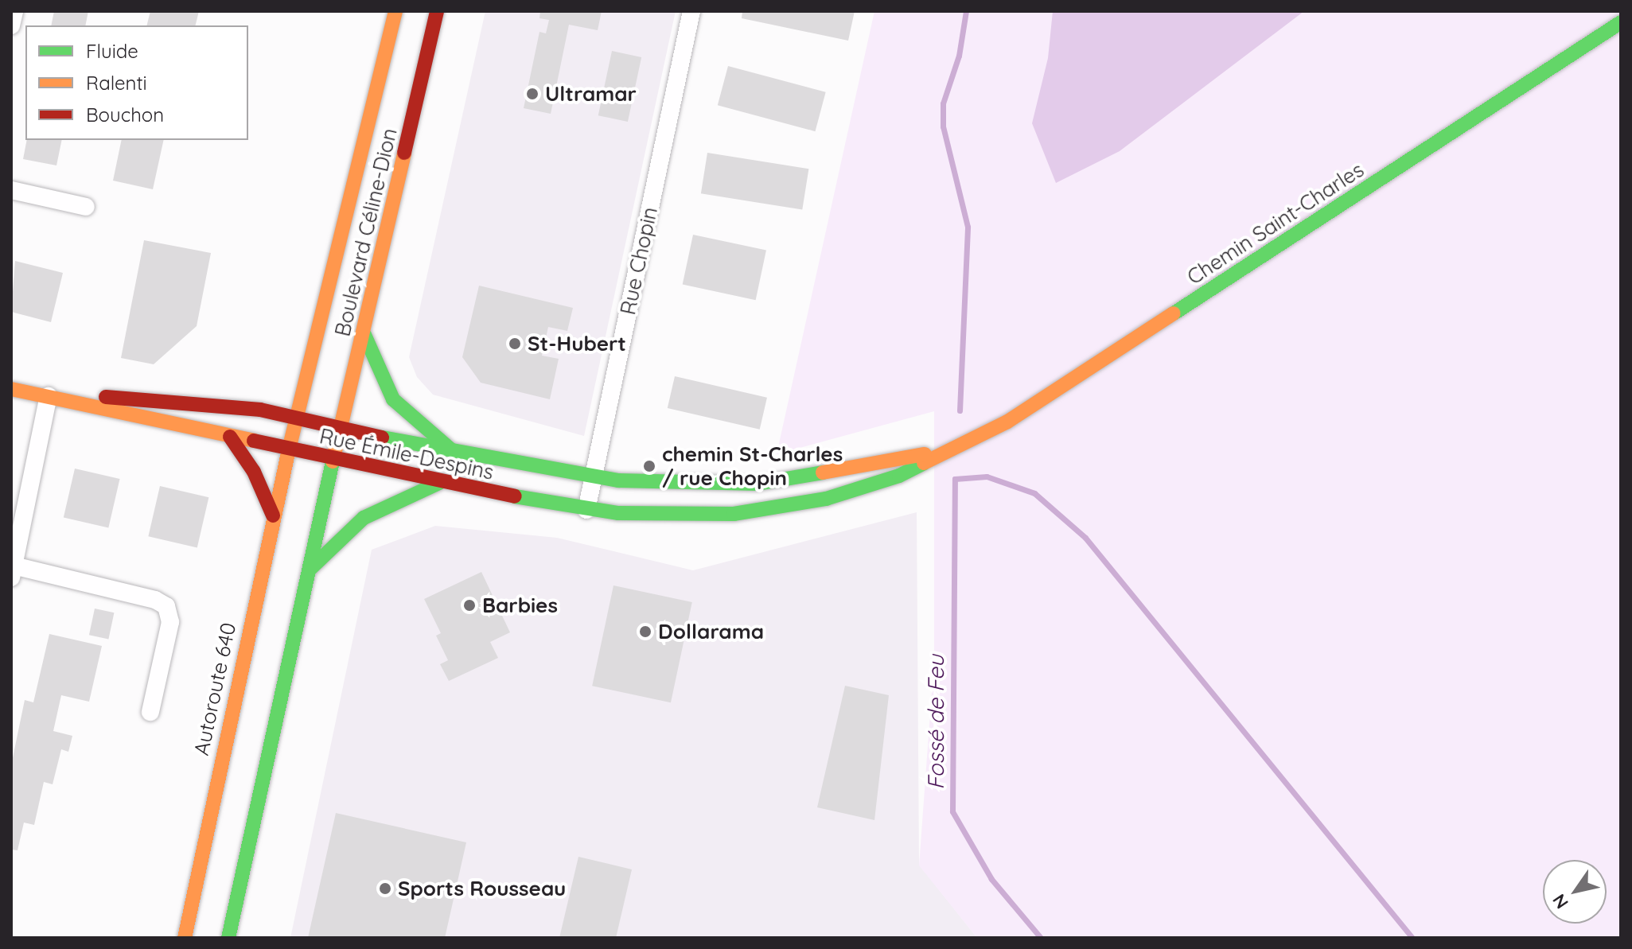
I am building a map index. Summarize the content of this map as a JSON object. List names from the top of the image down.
{
  "streets": {
    "main road": [
      "Chemin Saint-Charles",
      "Boulevard Céline-Dion",
      "Rue Émile-Despins",
      "Autoroute 640"
    ],
    "street": ["Rue Chopin"]
  },
  "crossings": [
    ["Chemin Saint-Charles", "Rue Émile-Despins"],
    ["Boulevard Céline-Dion", "Rue Émile-Despins"],
    ["Boulevard Céline-Dion", "Autoroute 640"],
    ["Rue Chopin", "Rue Émile-Despins"],
    ["Rue Émile-Despins", "Autoroute 640"]
  ],
  "water": ["Fossé de Feu"],
  "places": [
    "Ultramar",
    "St-Hubert",
    "chemin St-Charles / rue Chopin",
    "Barbies",
    "Dollarama",
    "Sports Rousseau"
  ],
  "legend": ["Fluide", "Ralenti", "Bouchon"],
  "north": "bottom left"
}
